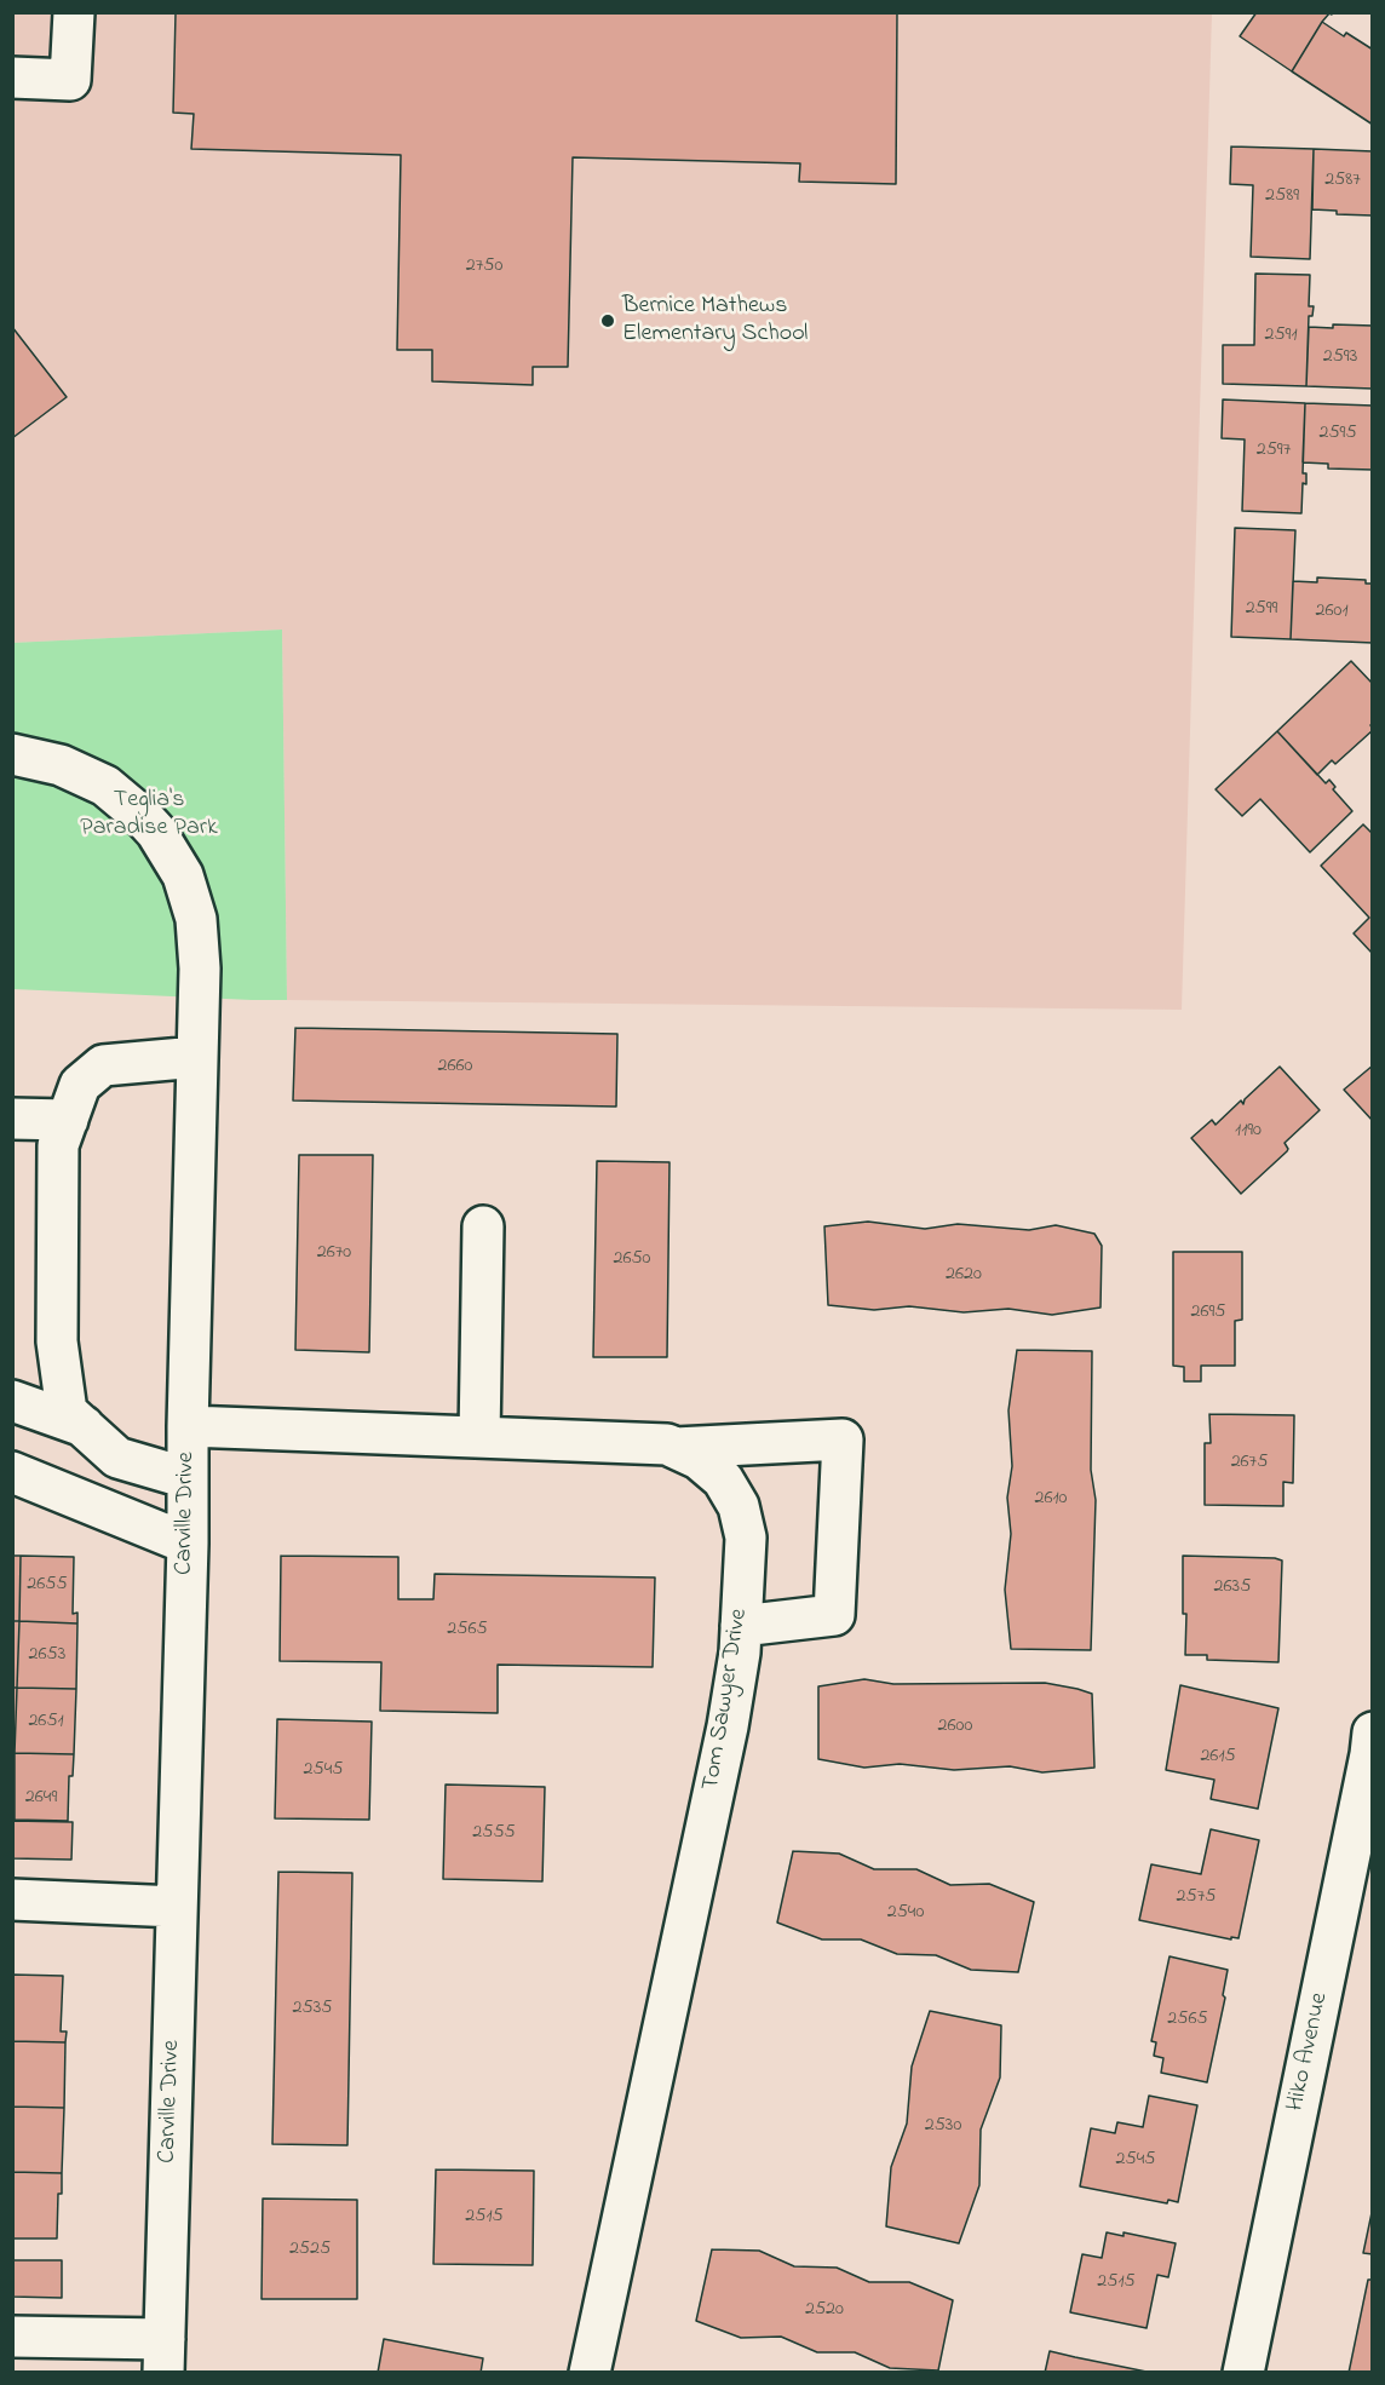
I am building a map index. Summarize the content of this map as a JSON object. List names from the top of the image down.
{
  "streets": {
    "street": ["Carville Drive", "Tom Sawyer Drive", "Hiko Avenue"]
  },
  "crossings": [
    ["Carville Drive", "Tom Sawyer Drive"]
  ],
  "parks": ["Teglia's Paradise Park"],
  "places": ["Bernice Mathews Elementary School"],
  "house_numbers": [
    "2587",
    "2589",
    "2750",
    "2591",
    "2593",
    "2595",
    "2597",
    "2599",
    "2601",
    "2660",
    "1190",
    "2670",
    "2650",
    "2620",
    "2695",
    "2675",
    "2610",
    "2655",
    "2635",
    "2565",
    "2653",
    "2651",
    "2600",
    "2615",
    "2545",
    "2649",
    "2555",
    "2575",
    "2540",
    "2535",
    "2565",
    "2530",
    "2545",
    "2515",
    "2525",
    "2515",
    "2520"
  ]
}
